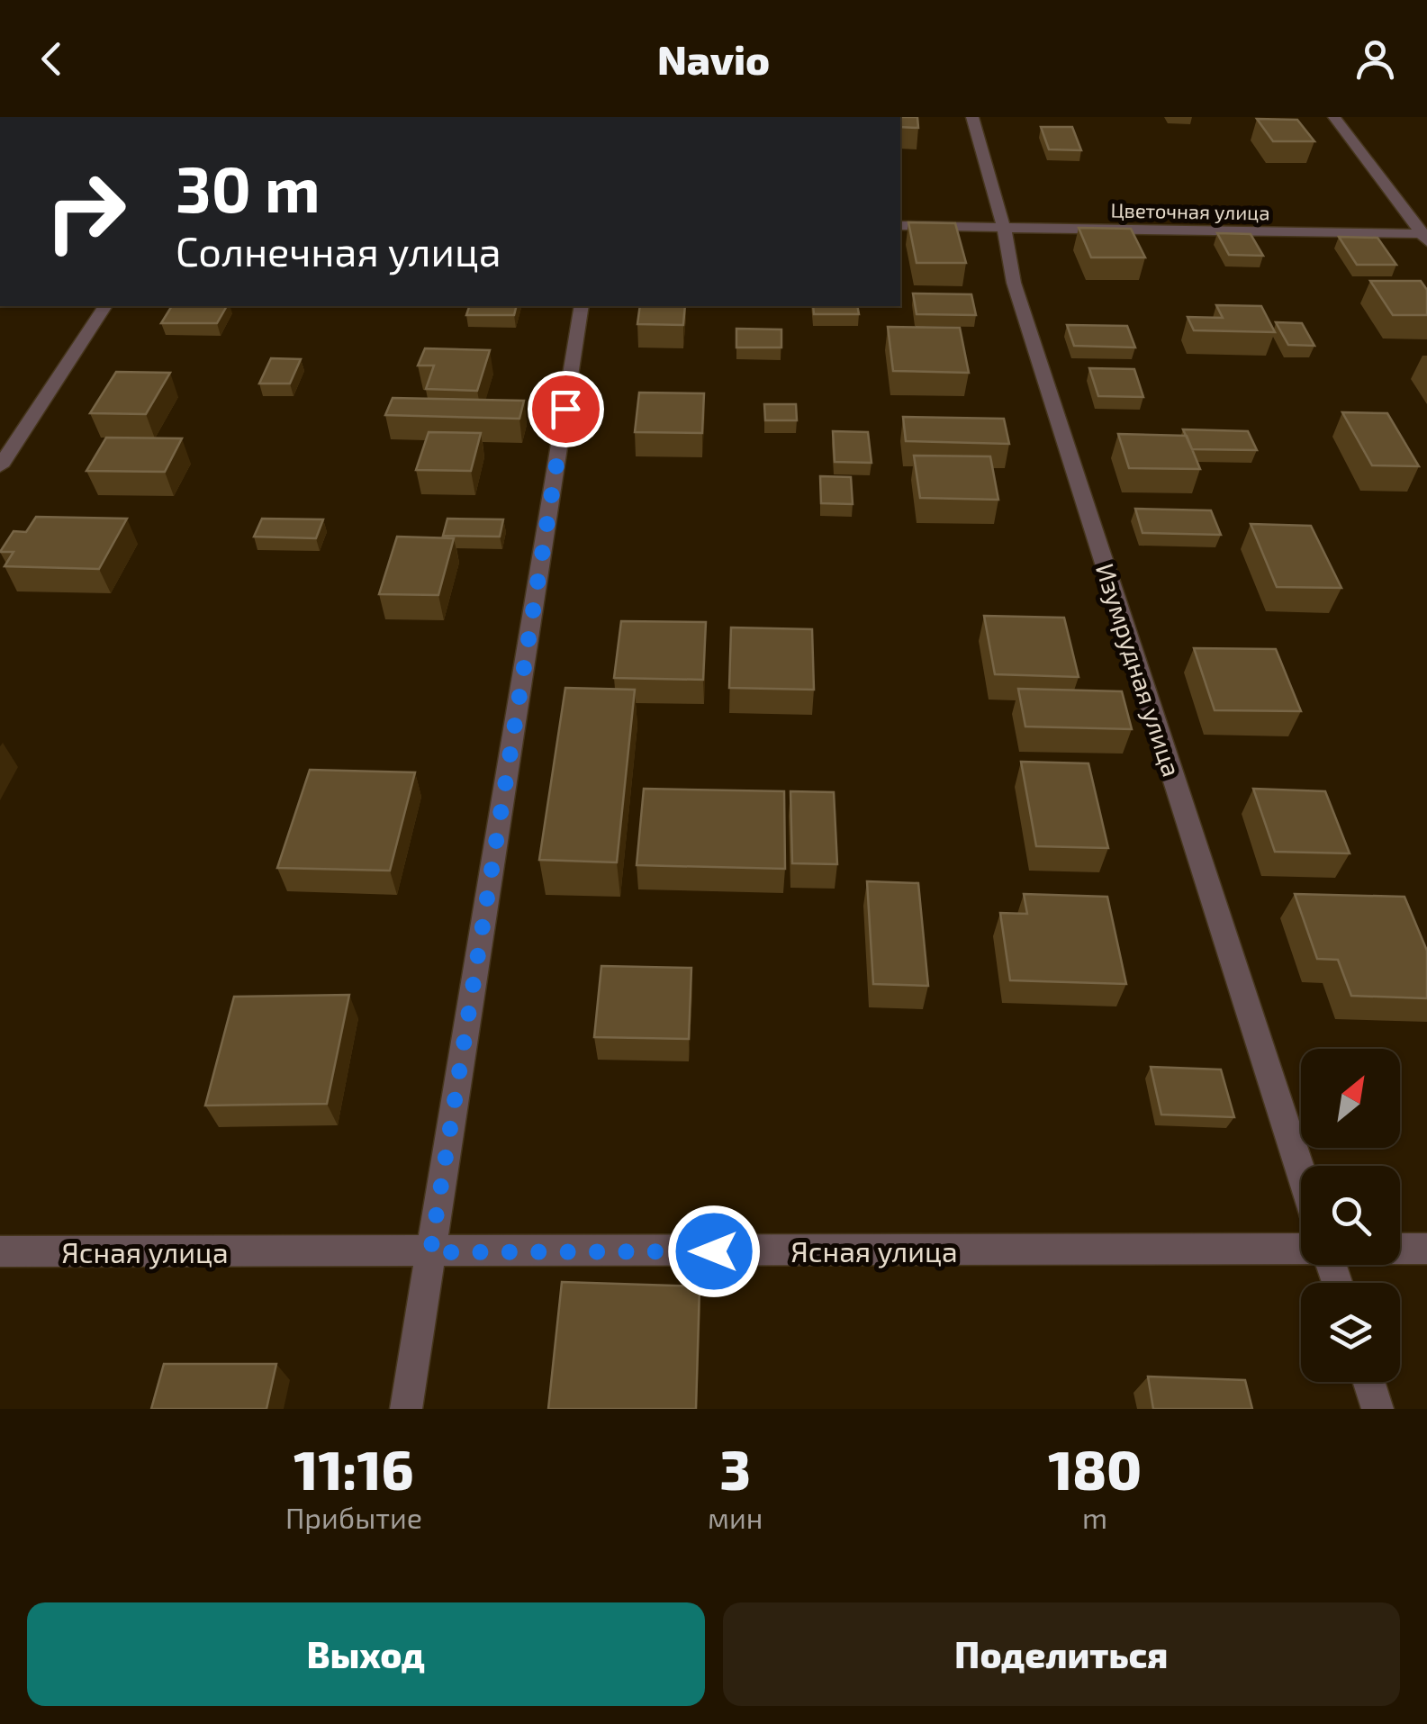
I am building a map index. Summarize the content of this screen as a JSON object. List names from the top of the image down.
{
  "streets": {
    "street": ["Цветочная улица", "Изумрудная улица", "Ясная улица"]
  },
  "crossings": [
    ["Цветочная улица", "Изумрудная улица"]
  ],
  "north": "top right",
  "page": {
    "header": "Navio",
    "turn": ["30 m", "Солнечная улица"],
    "eta": [
      "11:16",
      "Прибытие",
      "3",
      "мин",
      "180",
      "m"
    ],
    "buttons": ["Выход", "Поделиться"]
  }
}
